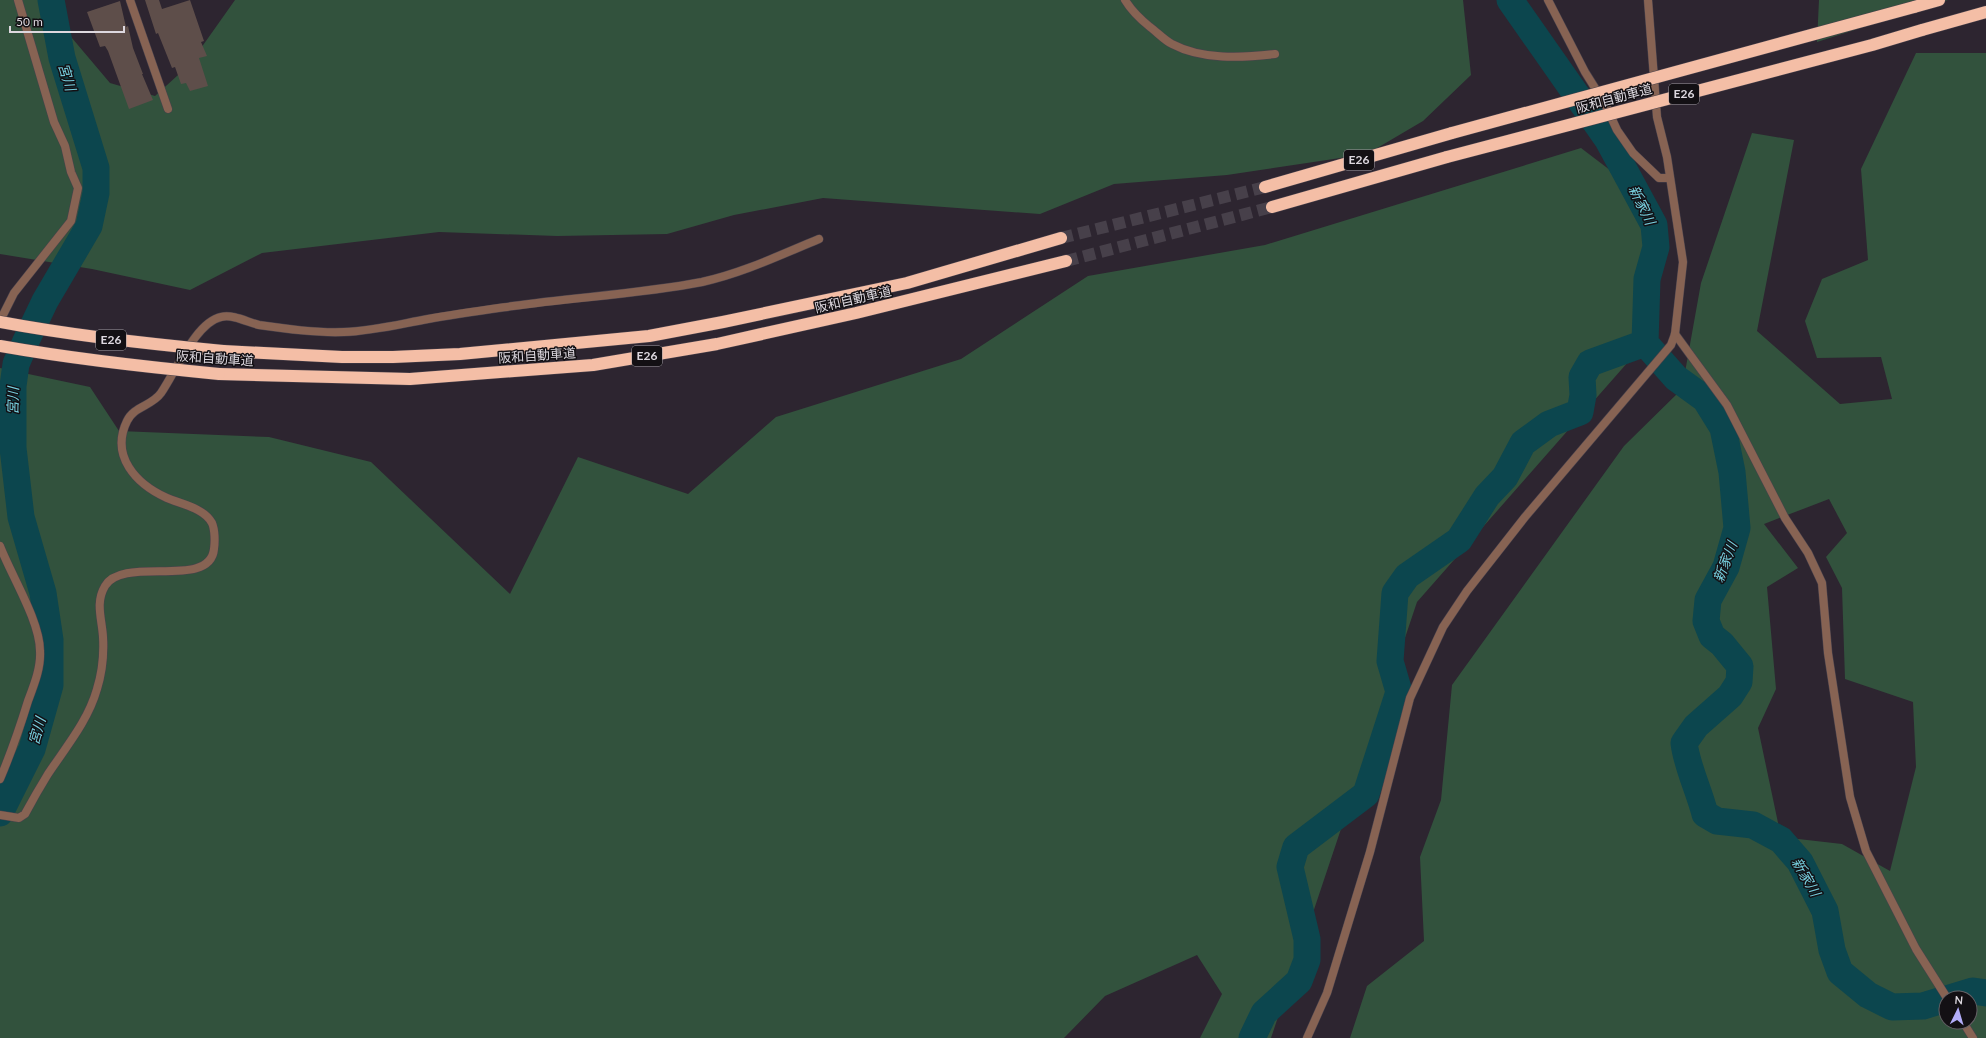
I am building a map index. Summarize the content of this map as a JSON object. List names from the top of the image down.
{
  "streets": {
    "highway": ["E26", "阪和自動車道"]
  },
  "water": ["宮川", "新家川"],
  "scale_bar": "50 m",
  "north": "top"
}
